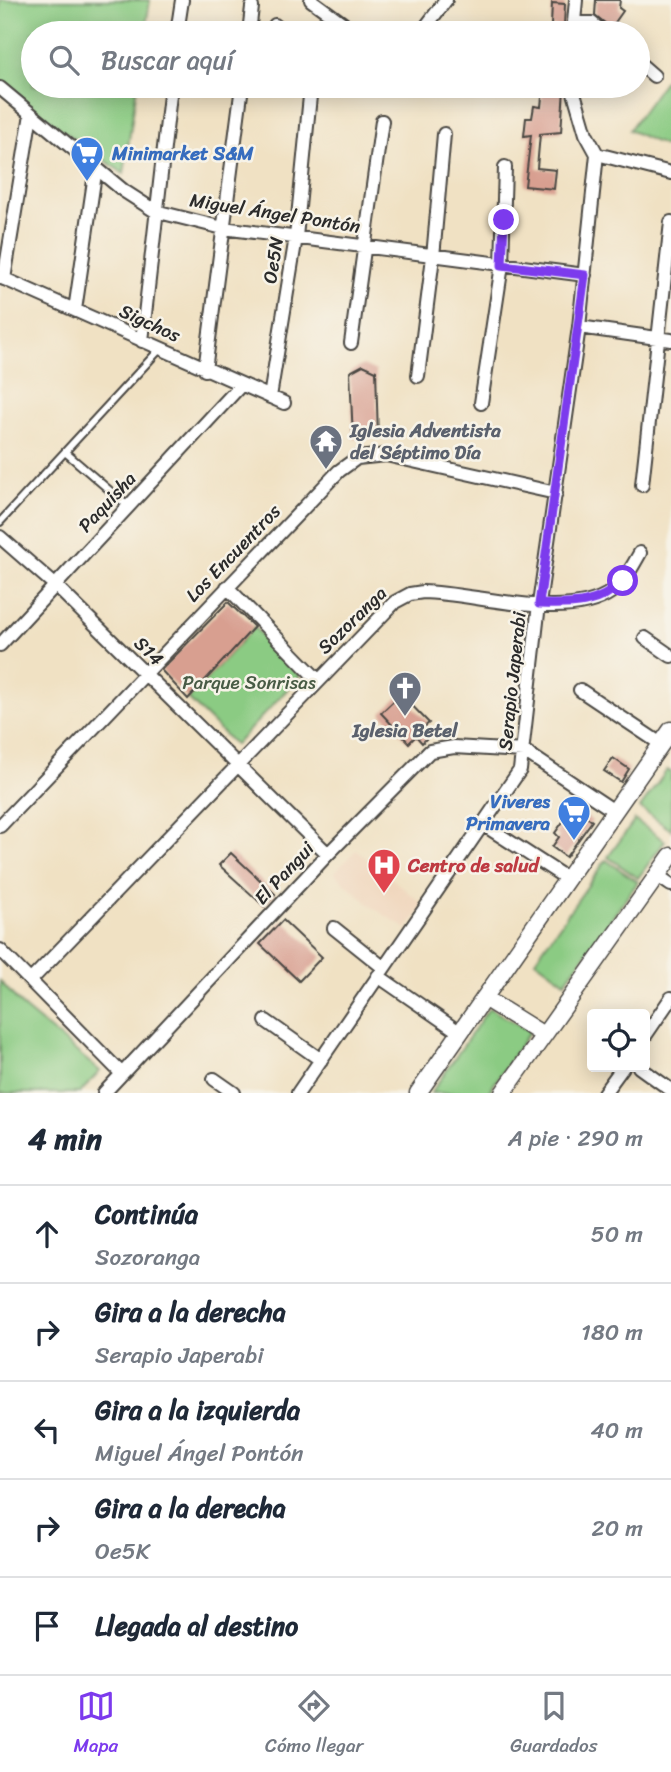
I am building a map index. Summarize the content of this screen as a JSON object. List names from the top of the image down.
{
  "streets": {
    "street": [
      "Miguel Ángel Pontón",
      "Oe5N",
      "Sigchos",
      "Paquisha",
      "Los Encuentros",
      "Sozoranga",
      "S14",
      "Serapio Japerabi",
      "El Pangui"
    ]
  },
  "crossings": [
    ["Miguel Ángel Pontón", "Oe5N"],
    ["Miguel Ángel Pontón", "Serapio Japerabi"],
    ["Oe5N", "Sigchos"],
    ["Sigchos", "Paquisha"],
    ["Paquisha", "S14"],
    ["Los Encuentros", "S14"],
    ["Los Encuentros", "Serapio Japerabi"],
    ["Sozoranga", "S14"],
    ["Sozoranga", "Serapio Japerabi"],
    ["S14", "El Pangui"],
    ["Serapio Japerabi", "El Pangui"]
  ],
  "parks": ["Parque Sonrisas"],
  "places": {
    "supermarket": ["Minimarket S&M", "Viveres Primavera"],
    "temple": ["Iglesia Adventista del Séptimo Día"],
    "church": ["Iglesia Betel"],
    "hospital": ["Centro de salud"]
  },
  "page": {
    "search": "Buscar aquí",
    "heading": ["4 min", "A pie · 290 m"],
    "list": [
      ["Continúa", "Sozoranga", "50 m"],
      ["Gira a la derecha", "Serapio Japerabi", "180 m"],
      ["Gira a la izquierda", "Miguel Ángel Pontón", "40 m"],
      ["Gira a la derecha", "Oe5K", "20 m"],
      "Llegada al destino"
    ],
    "nav": ["Mapa", "Cómo llegar", "Guardados"]
  }
}
